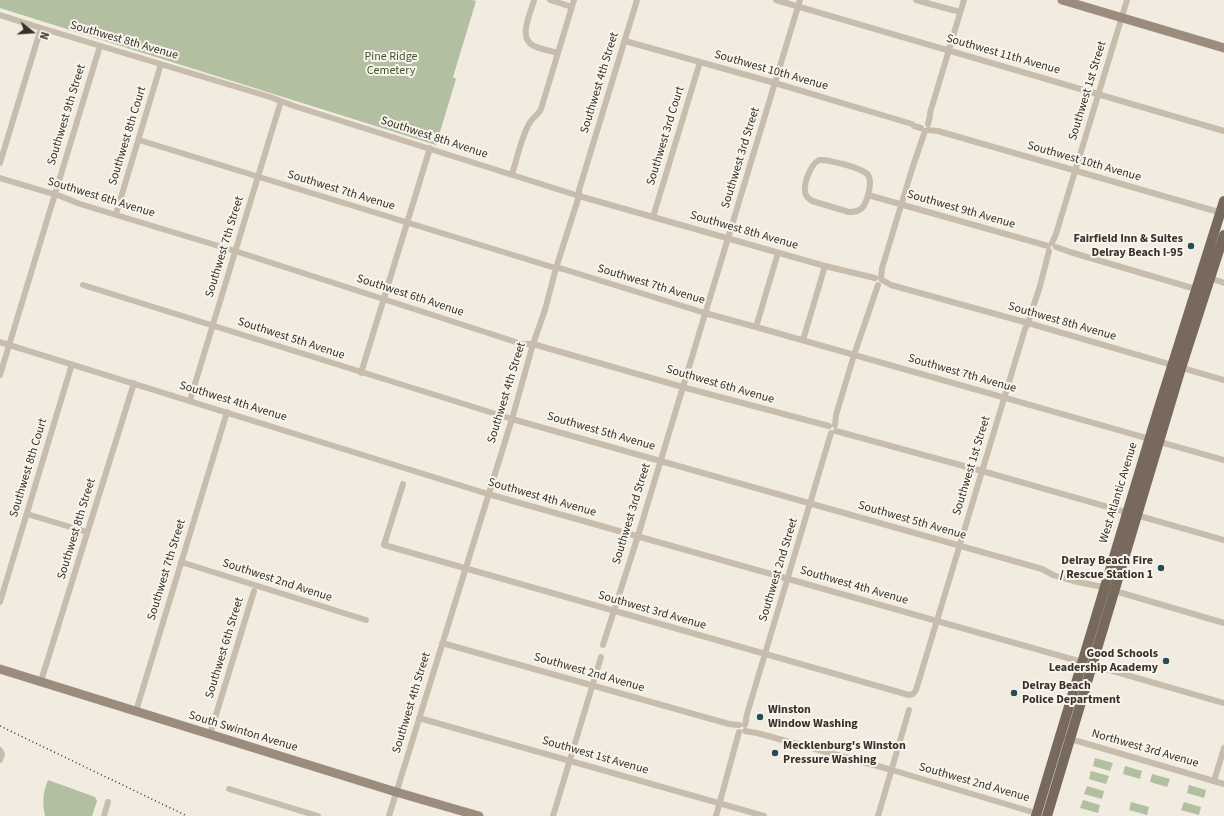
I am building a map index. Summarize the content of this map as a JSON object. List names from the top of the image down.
{
  "streets": {
    "main road": ["West Atlantic Avenue"],
    "street": [
      "Southwest 8th Avenue",
      "Southwest 11th Avenue",
      "Southwest 10th Avenue",
      "Southwest 4th Street",
      "Southwest 1st Street",
      "Southwest 9th Street",
      "Southwest 8th Court",
      "Southwest 3rd Court",
      "Southwest 3rd Street",
      "Southwest 7th Avenue",
      "Southwest 6th Avenue",
      "Southwest 9th Avenue",
      "Southwest 7th Street",
      "Southwest 5th Avenue",
      "Southwest 4th Avenue",
      "Southwest 8th Street",
      "Southwest 2nd Street",
      "Southwest 2nd Avenue",
      "Southwest 3rd Avenue",
      "Southwest 6th Street",
      "South Swinton Avenue",
      "Northwest 3rd Avenue",
      "Southwest 1st Avenue"
    ]
  },
  "crossings": [
    ["Southwest 8th Avenue", "Southwest 4th Street"],
    ["Southwest 8th Avenue", "Southwest 1st Street"],
    ["Southwest 8th Avenue", "Southwest 9th Street"],
    ["Southwest 8th Avenue", "Southwest 8th Court"],
    ["Southwest 8th Avenue", "Southwest 3rd Court"],
    ["Southwest 8th Avenue", "Southwest 3rd Street"],
    ["Southwest 8th Avenue", "Southwest 7th Street"],
    ["Southwest 8th Avenue", "West Atlantic Avenue"],
    ["Southwest 8th Avenue", "Southwest 2nd Street"],
    ["Southwest 11th Avenue", "Southwest 1st Street"],
    ["Southwest 11th Avenue", "Southwest 3rd Street"],
    ["Southwest 11th Avenue", "Southwest 2nd Street"],
    ["Southwest 10th Avenue", "Southwest 4th Street"],
    ["Southwest 10th Avenue", "Southwest 1st Street"],
    ["Southwest 10th Avenue", "Southwest 3rd Court"],
    ["Southwest 10th Avenue", "Southwest 3rd Street"],
    ["Southwest 10th Avenue", "West Atlantic Avenue"],
    ["Southwest 10th Avenue", "Southwest 2nd Street"],
    ["Southwest 4th Street", "Southwest 7th Avenue"],
    ["Southwest 4th Street", "Southwest 6th Avenue"],
    ["Southwest 4th Street", "Southwest 5th Avenue"],
    ["Southwest 4th Street", "Southwest 4th Avenue"],
    ["Southwest 4th Street", "Southwest 2nd Avenue"],
    ["Southwest 4th Street", "Southwest 3rd Avenue"],
    ["Southwest 4th Street", "South Swinton Avenue"],
    ["Southwest 4th Street", "Southwest 1st Avenue"],
    ["Southwest 1st Street", "Southwest 7th Avenue"],
    ["Southwest 1st Street", "Southwest 6th Avenue"],
    ["Southwest 1st Street", "Southwest 9th Avenue"],
    ["Southwest 1st Street", "Southwest 5th Avenue"],
    ["Southwest 1st Street", "Southwest 4th Avenue"],
    ["Southwest 1st Street", "Southwest 3rd Avenue"],
    ["Southwest 9th Street", "Southwest 6th Avenue"],
    ["Southwest 9th Street", "Southwest 4th Avenue"],
    ["Southwest 8th Court", "Southwest 7th Avenue"],
    ["Southwest 8th Court", "Southwest 6th Avenue"],
    ["Southwest 8th Court", "Southwest 4th Avenue"],
    ["Southwest 3rd Street", "Southwest 7th Avenue"],
    ["Southwest 3rd Street", "Southwest 6th Avenue"],
    ["Southwest 3rd Street", "Southwest 5th Avenue"],
    ["Southwest 3rd Street", "Southwest 4th Avenue"],
    ["Southwest 3rd Street", "Southwest 3rd Avenue"],
    ["Southwest 7th Avenue", "Southwest 7th Street"],
    ["Southwest 7th Avenue", "West Atlantic Avenue"],
    ["Southwest 7th Avenue", "Southwest 2nd Street"],
    ["Southwest 6th Avenue", "Southwest 7th Street"],
    ["Southwest 6th Avenue", "West Atlantic Avenue"],
    ["Southwest 6th Avenue", "Southwest 2nd Street"],
    ["Southwest 9th Avenue", "West Atlantic Avenue"],
    ["Southwest 9th Avenue", "Southwest 2nd Street"],
    ["Southwest 7th Street", "Southwest 5th Avenue"],
    ["Southwest 7th Street", "Southwest 4th Avenue"],
    ["Southwest 7th Street", "Southwest 2nd Avenue"],
    ["Southwest 7th Street", "South Swinton Avenue"],
    ["Southwest 5th Avenue", "West Atlantic Avenue"],
    ["Southwest 5th Avenue", "Southwest 2nd Street"],
    ["Southwest 4th Avenue", "West Atlantic Avenue"],
    ["Southwest 4th Avenue", "Southwest 8th Street"],
    ["Southwest 4th Avenue", "Southwest 2nd Street"],
    ["West Atlantic Avenue", "Southwest 2nd Avenue"],
    ["West Atlantic Avenue", "Northwest 3rd Avenue"],
    ["Southwest 8th Street", "South Swinton Avenue"],
    ["Southwest 2nd Street", "Southwest 2nd Avenue"],
    ["Southwest 2nd Street", "Southwest 3rd Avenue"],
    ["Southwest 2nd Street", "Southwest 1st Avenue"],
    ["Southwest 6th Street", "South Swinton Avenue"]
  ],
  "parks": ["Pine Ridge Cemetery"],
  "places": [
    "Fairfield Inn & Suites Delray Beach I-95",
    "Delray Beach Fire / Rescue Station 1",
    "Good Schools Leadership Academy",
    "Delray Beach Police Department",
    "Winston Window Washing",
    "Mecklenburg's Winston Pressure Washing"
  ],
  "north": "right"
}
